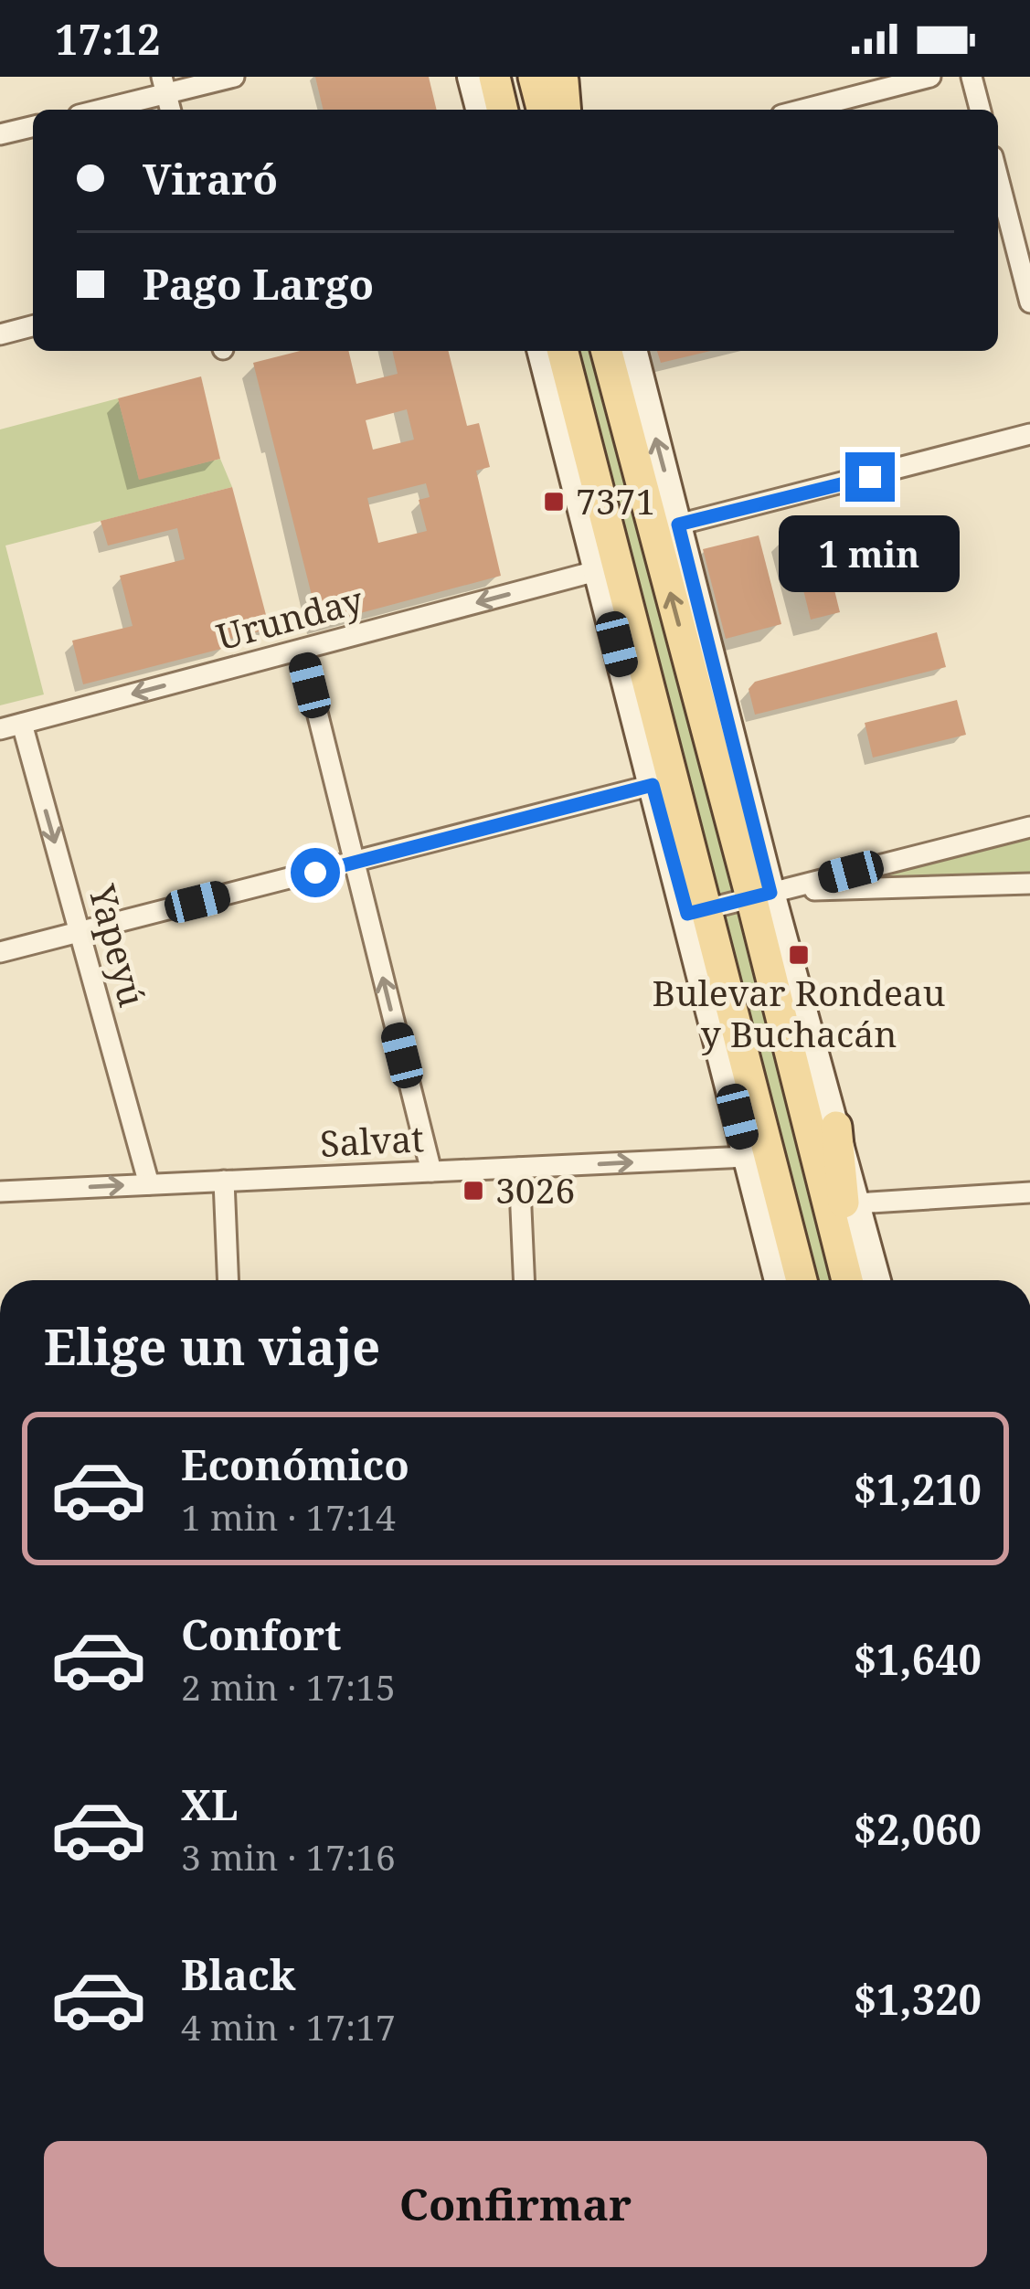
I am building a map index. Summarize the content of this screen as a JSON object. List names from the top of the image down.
{
  "streets": {
    "street": ["Urunday", "Yapeyú", "Salvat"]
  },
  "crossings": [
    ["Urunday", "Yapeyú"],
    ["Yapeyú", "Salvat"]
  ],
  "one_way": ["Urunday", "Yapeyú", "Salvat"],
  "places": {
    "transit": ["7371", "Bulevar Rondeau y Buchacán", "3026"]
  },
  "page": {
    "status": "17:12",
    "banner": ["Viraró", "Pago Largo"],
    "bubble": "1 min",
    "heading": "Elige un viaje",
    "list": [
      {
        "name": "Económico",
        "note": "1 min · 17:14",
        "value": "$1,210"
      },
      {
        "name": "Confort",
        "note": "2 min · 17:15",
        "value": "$1,640"
      },
      {
        "name": "XL",
        "note": "3 min · 17:16",
        "value": "$2,060"
      },
      {
        "name": "Black",
        "note": "4 min · 17:17",
        "value": "$1,320"
      }
    ],
    "buttons": "Confirmar"
  }
}
